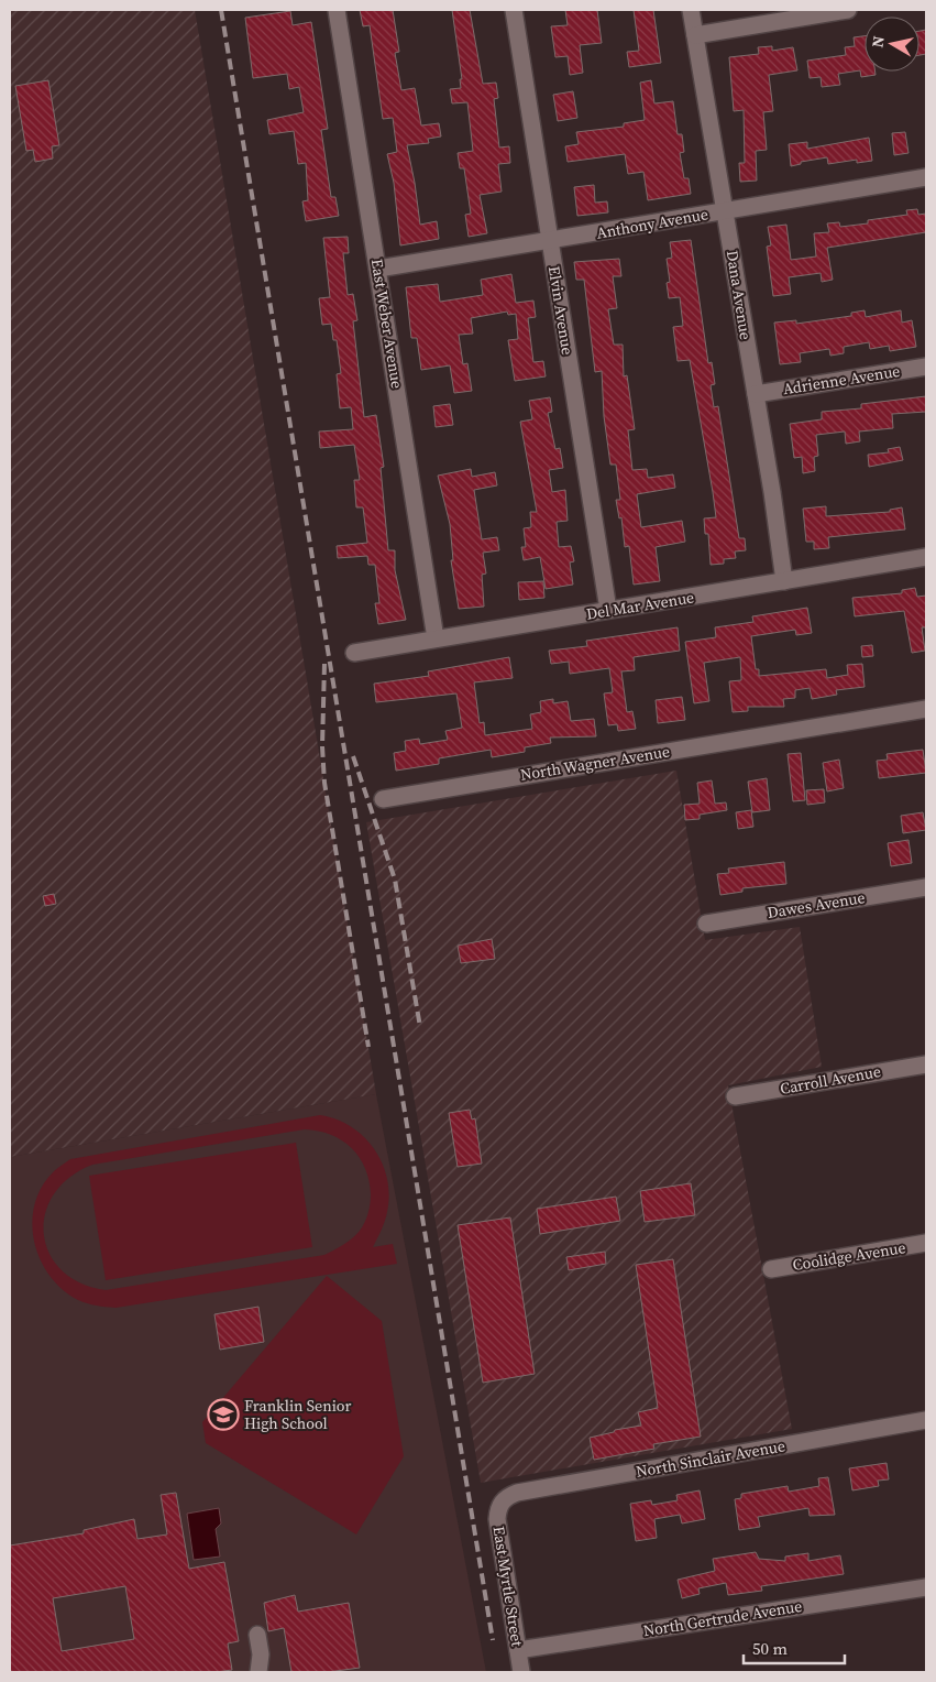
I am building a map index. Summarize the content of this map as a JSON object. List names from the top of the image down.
{
  "streets": {
    "street": [
      "Anthony Avenue",
      "Dana Avenue",
      "Elvin Avenue",
      "East Weber Avenue",
      "Adrienne Avenue",
      "Del Mar Avenue",
      "North Wagner Avenue",
      "Dawes Avenue",
      "Carroll Avenue",
      "Coolidge Avenue",
      "North Sinclair Avenue",
      "East Myrtle Street",
      "North Gertrude Avenue"
    ]
  },
  "crossings": [
    ["Anthony Avenue", "Dana Avenue"],
    ["Anthony Avenue", "Elvin Avenue"],
    ["Anthony Avenue", "East Weber Avenue"],
    ["Dana Avenue", "Adrienne Avenue"],
    ["Dana Avenue", "Del Mar Avenue"],
    ["Elvin Avenue", "Del Mar Avenue"],
    ["East Weber Avenue", "Del Mar Avenue"],
    ["North Sinclair Avenue", "East Myrtle Street"],
    ["East Myrtle Street", "North Gertrude Avenue"]
  ],
  "places": {
    "school or university": ["Franklin Senior High School"]
  },
  "scale_bar": "50 m",
  "north": "left"
}
